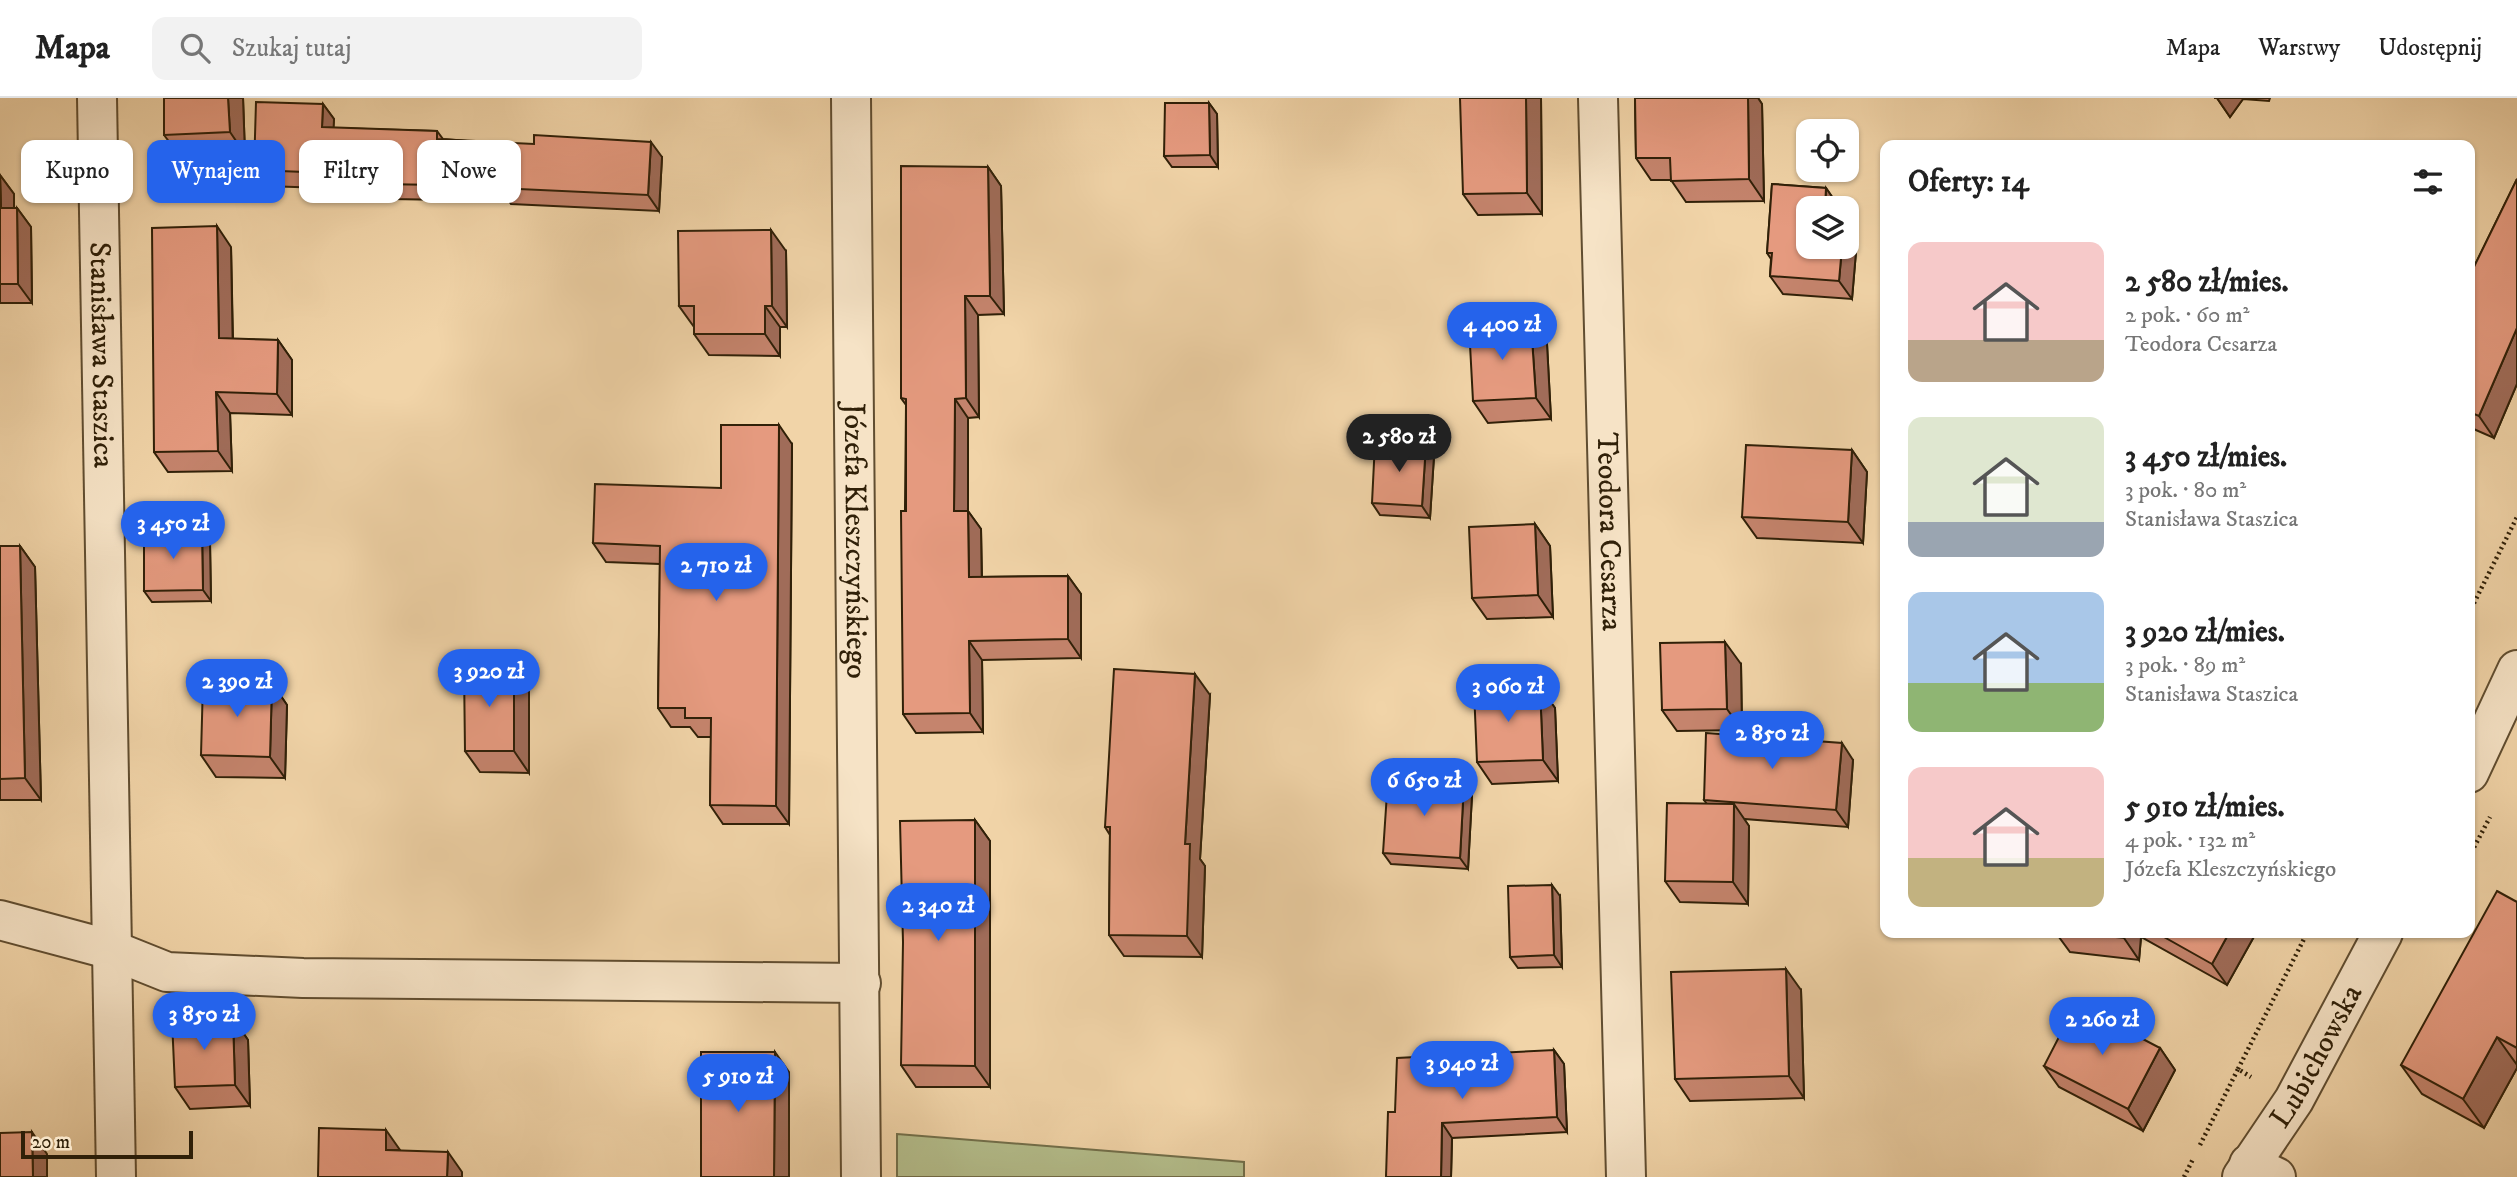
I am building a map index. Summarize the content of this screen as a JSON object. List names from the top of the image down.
{
  "streets": {
    "street": [
      "Stanisława Staszica",
      "Teodora Cesarza",
      "Józefa Kleszczyńskiego",
      "Lubichowska"
    ]
  },
  "scale_bar": "20 m",
  "page": {
    "header": "Mapa",
    "search": "Szukaj tutaj",
    "nav": ["Mapa", "Warstwy", "Udostępnij"],
    "chip": [
      "Kupno",
      "Wynajem",
      "Filtry",
      "Nowe"
    ],
    "heading": "Oferty: 14",
    "list": [
      {
        "name": "2 580 zł/mies.",
        "note": "2 pok. · 60 m² · Teodora Cesarza"
      },
      {
        "name": "3 450 zł/mies.",
        "note": "3 pok. · 80 m² · Stanisława Staszica"
      },
      {
        "name": "3 920 zł/mies.",
        "note": "3 pok. · 89 m² · Stanisława Staszica"
      },
      {
        "name": "5 910 zł/mies.",
        "note": "4 pok. · 132 m² · Józefa Kleszczyńskiego"
      }
    ],
    "price": [
      "4 400 zł",
      "2 580 zł",
      "3 450 zł",
      "2 710 zł",
      "3 920 zł",
      "2 390 zł",
      "3 060 zł",
      "2 850 zł",
      "6 650 zł",
      "2 340 zł",
      "3 850 zł",
      "2 260 zł",
      "3 940 zł",
      "5 910 zł"
    ],
    "scale": "20 m"
  }
}
